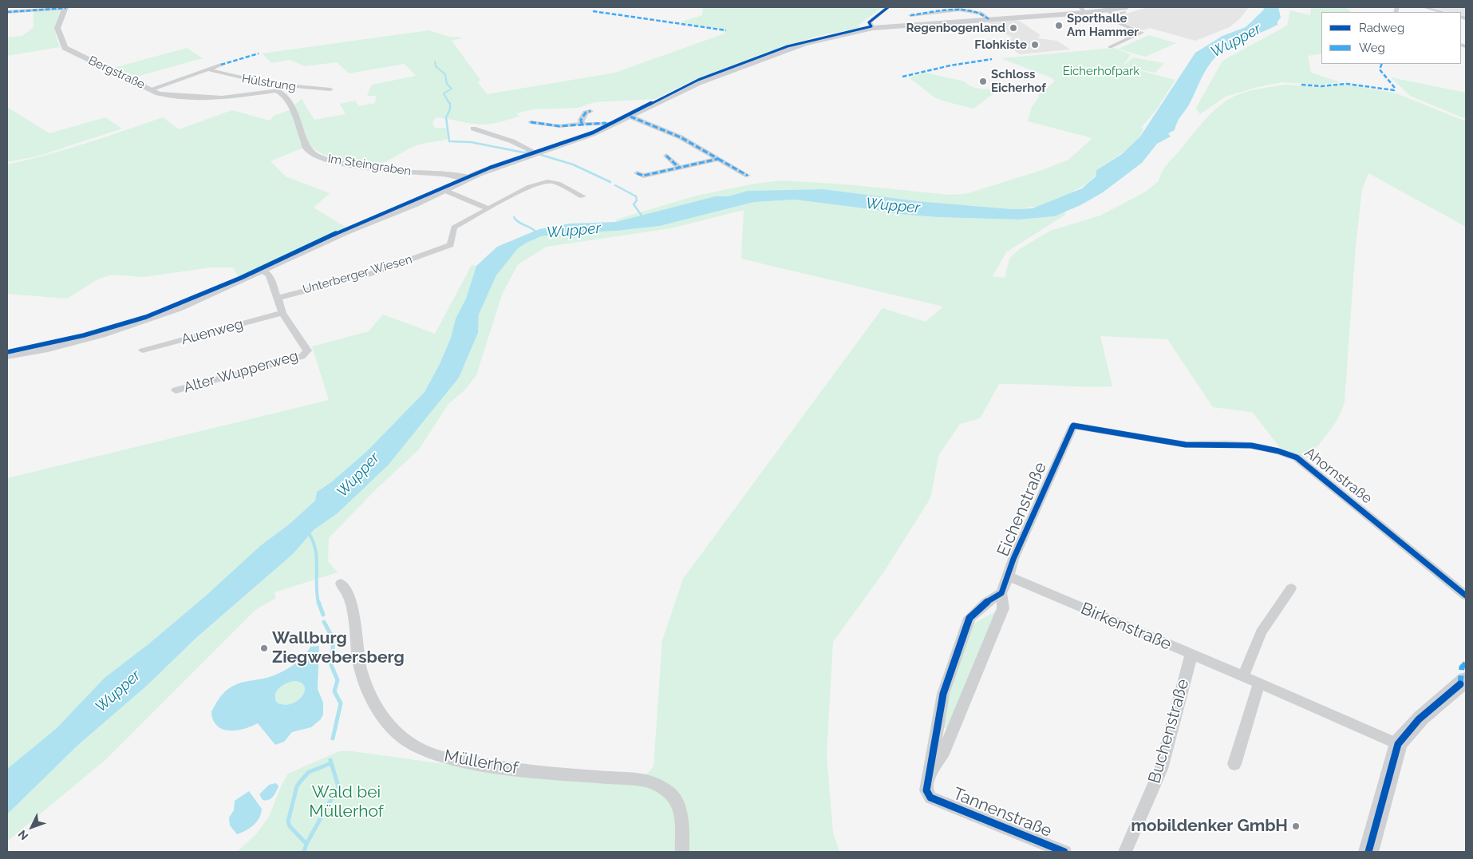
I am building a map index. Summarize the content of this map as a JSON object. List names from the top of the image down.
{
  "streets": {
    "street": [
      "Bergstraße",
      "Hülstrung",
      "Im Steingraben",
      "Unterberger Wiesen",
      "Auenweg",
      "Alter Wupperweg",
      "Ahornstraße",
      "Eichenstraße",
      "Birkenstraße",
      "Buchenstraße",
      "Müllerhof",
      "Tannenstraße"
    ]
  },
  "crossings": [
    ["Bergstraße", "Im Steingraben"],
    ["Unterberger Wiesen", "Alter Wupperweg"],
    ["Auenweg", "Alter Wupperweg"],
    ["Ahornstraße", "Eichenstraße"],
    ["Eichenstraße", "Birkenstraße"],
    ["Eichenstraße", "Tannenstraße"],
    ["Birkenstraße", "Buchenstraße"]
  ],
  "water": ["Wupper"],
  "parks": ["Eicherhofpark", "Wald bei Müllerhof"],
  "places": [
    "Sporthalle Am Hammer",
    "Regenbogenland",
    "Flohkiste",
    "Schloss Eicherhof",
    "Wallburg Ziegwebersberg",
    "mobildenker GmbH"
  ],
  "legend": ["Radweg", "Weg"],
  "north": "bottom left"
}
